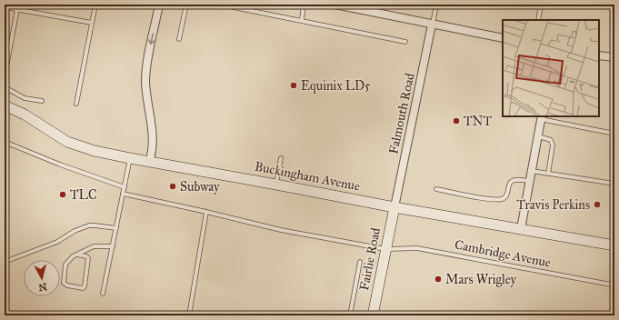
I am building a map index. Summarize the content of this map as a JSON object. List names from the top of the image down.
{
  "streets": {
    "street": ["Falmouth Road", "Buckingham Avenue", "Fairlie Road"],
    "lane": ["Cambridge Avenue"]
  },
  "crossings": [
    ["Falmouth Road", "Buckingham Avenue"],
    ["Falmouth Road", "Fairlie Road"],
    ["Buckingham Avenue", "Fairlie Road"],
    ["Cambridge Avenue", "Fairlie Road"]
  ],
  "places": [
    "Equinix LD5",
    "TNT",
    "Subway",
    "TLC",
    "Travis Perkins",
    "Mars Wrigley"
  ],
  "north": "bottom"
}
